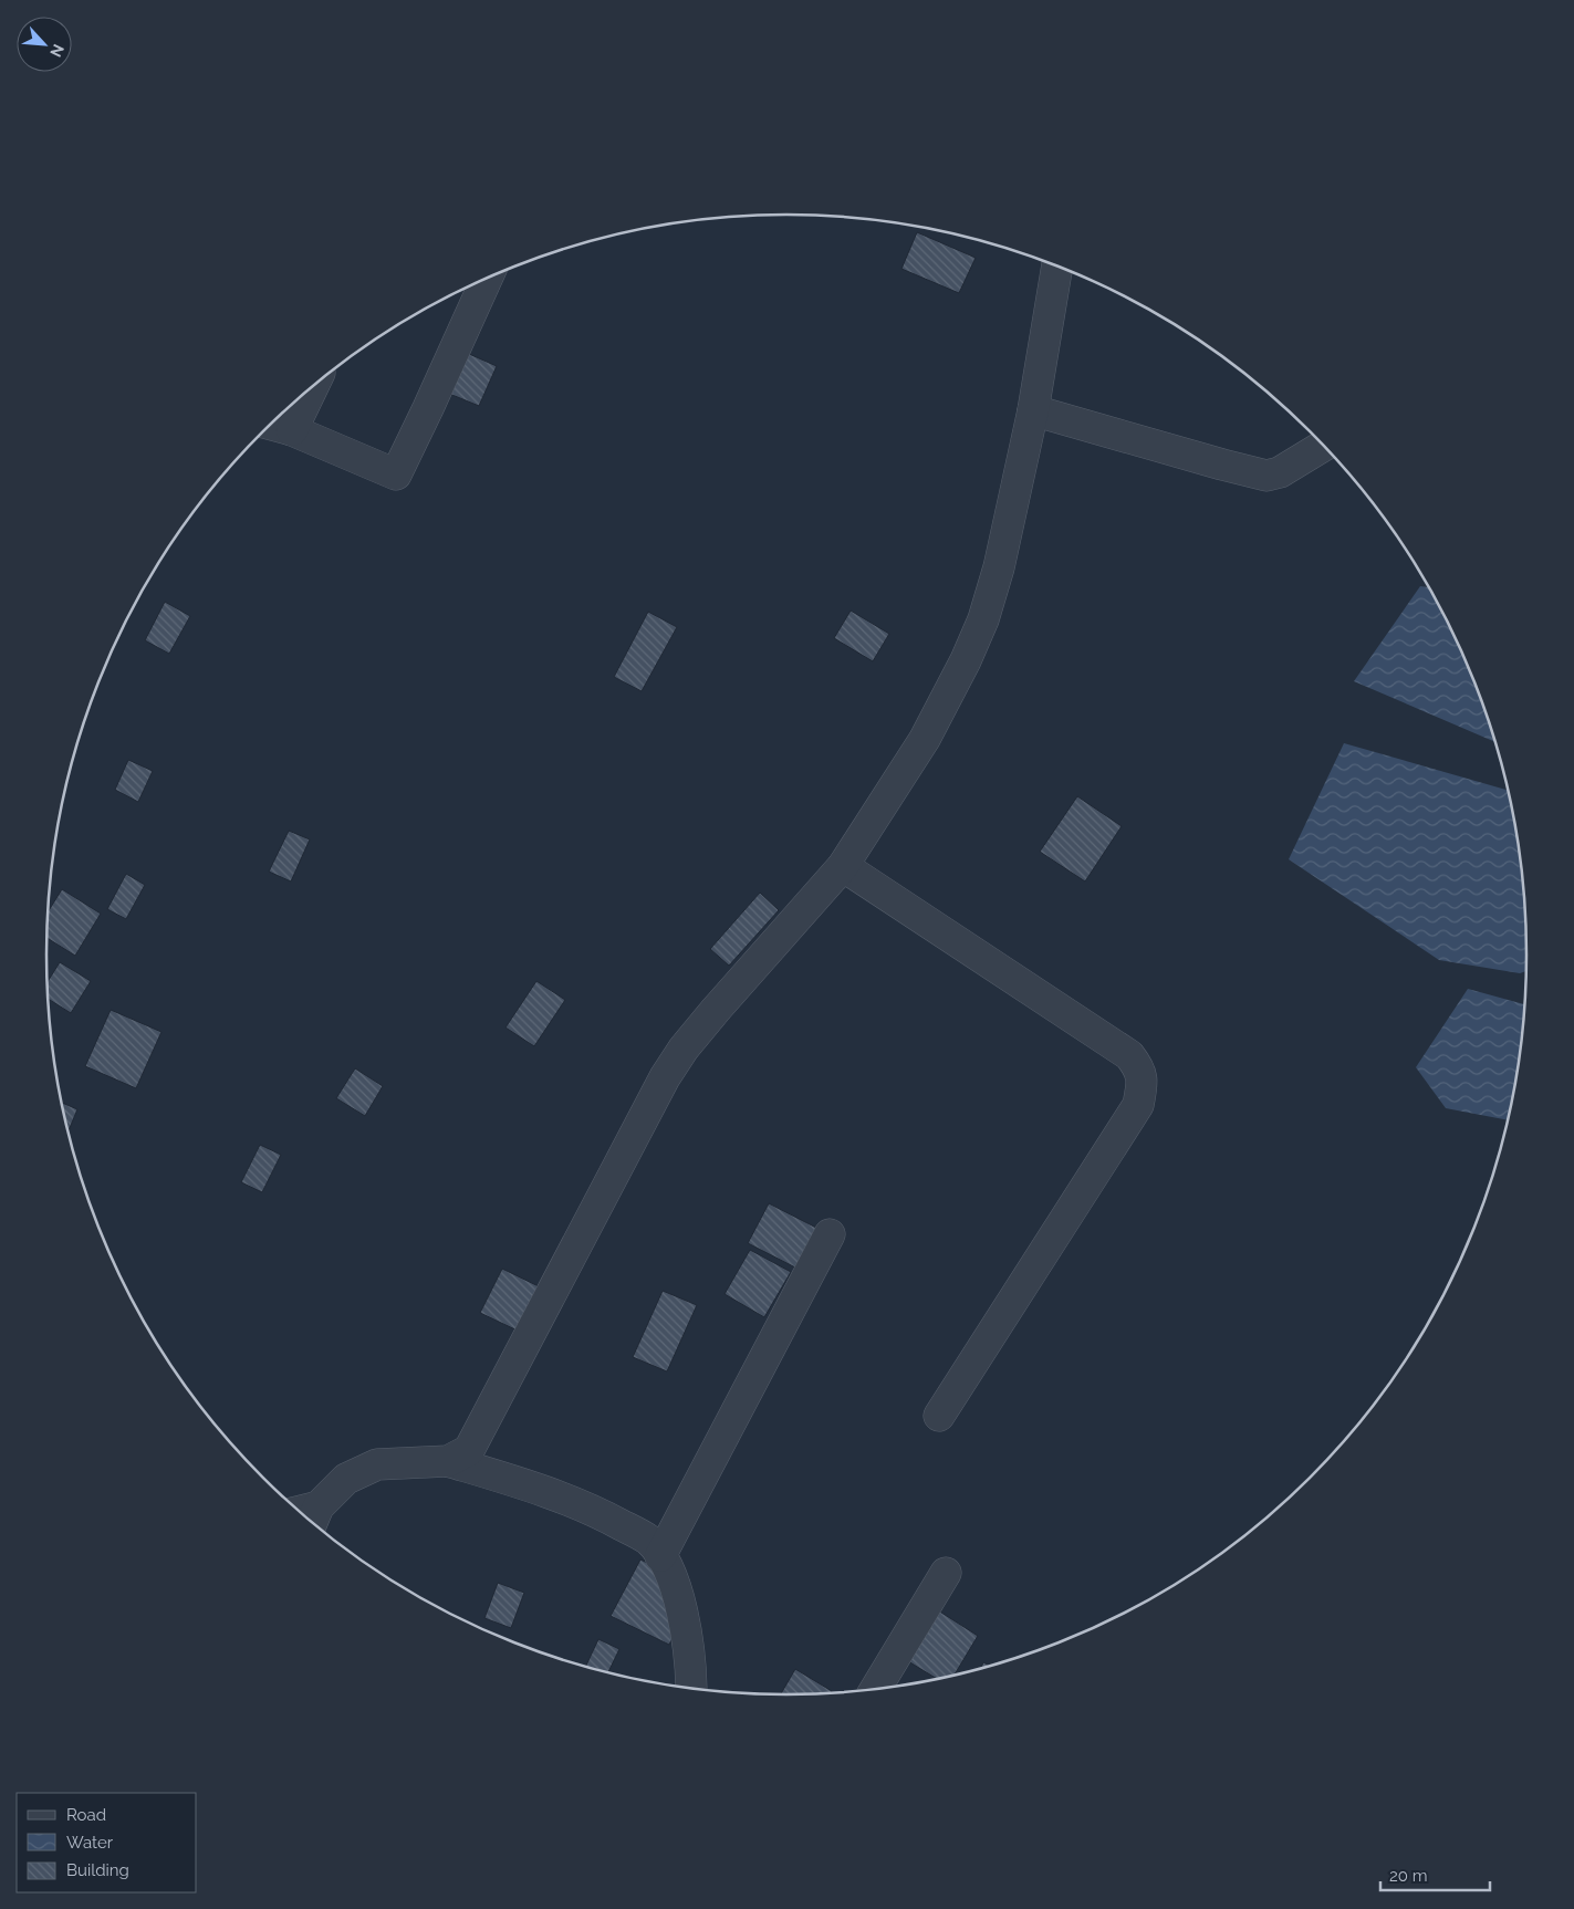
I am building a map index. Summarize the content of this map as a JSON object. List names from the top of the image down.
{
  "legend": ["Road", "Water", "Building"],
  "scale_bar": "20 m",
  "north": "bottom right"
}
